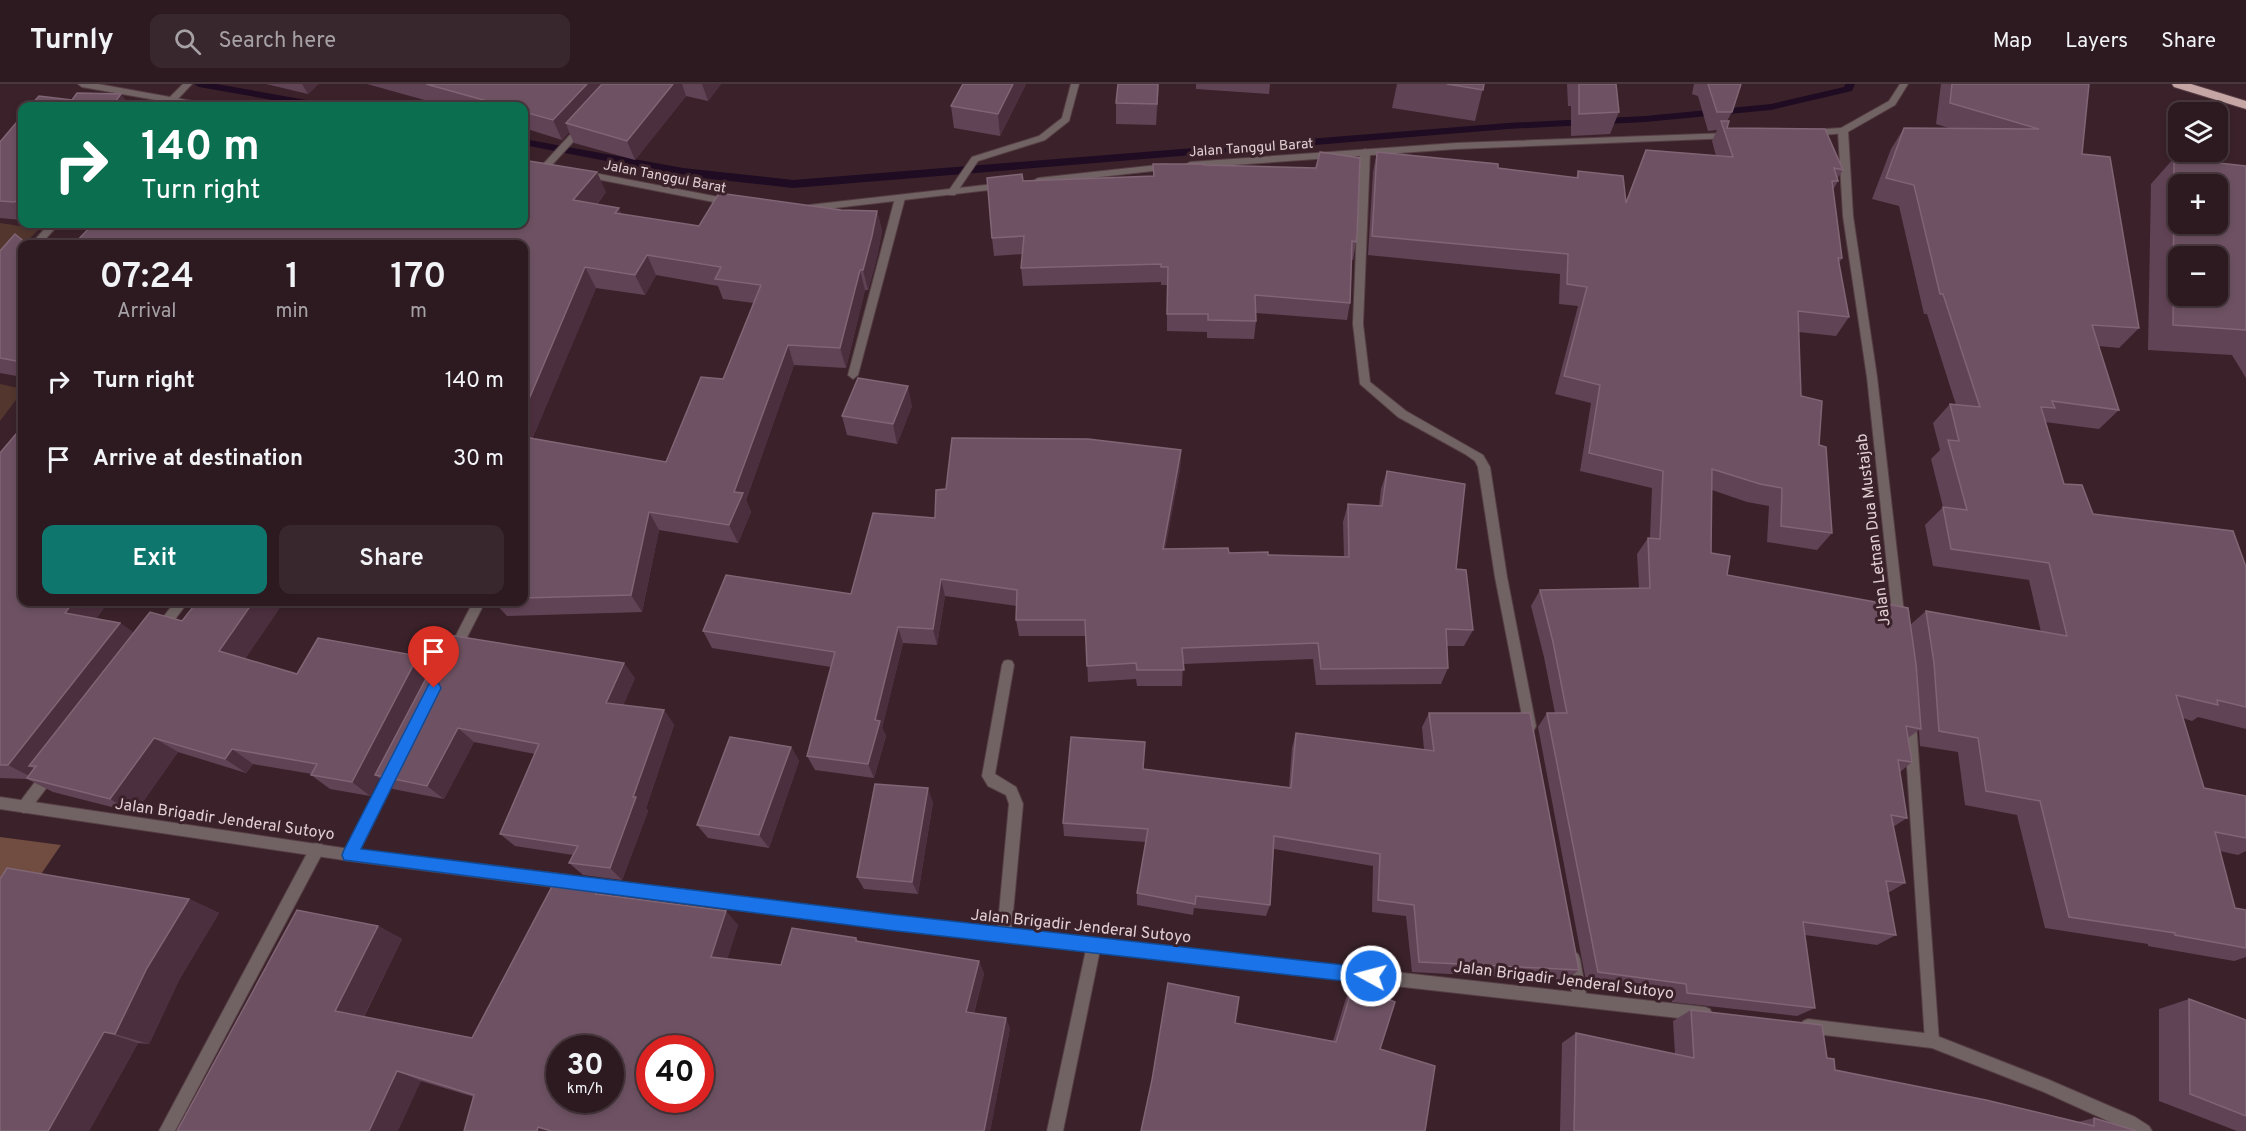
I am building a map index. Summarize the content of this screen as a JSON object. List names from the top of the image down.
{
  "streets": {
    "street": ["Jalan Tanggul Barat", "Jalan Letnan Dua Mustajab", "Jalan Brigadir Jenderal Sutoyo"]
  },
  "page": {
    "header": "Turnly",
    "search": "Search here",
    "nav": ["Map", "Layers", "Share"],
    "map_buttons": ["+", "−"],
    "turn": ["140 m", "Turn right"],
    "eta": [
      "07:24",
      "Arrival",
      "1",
      "min",
      "170",
      "m"
    ],
    "list": [
      {
        "name": "Turn right",
        "value": "140 m"
      },
      {
        "name": "Arrive at destination",
        "value": "30 m"
      }
    ],
    "buttons": ["Exit", "Share"],
    "speed": "30 km/h",
    "limit": "40"
  }
}
